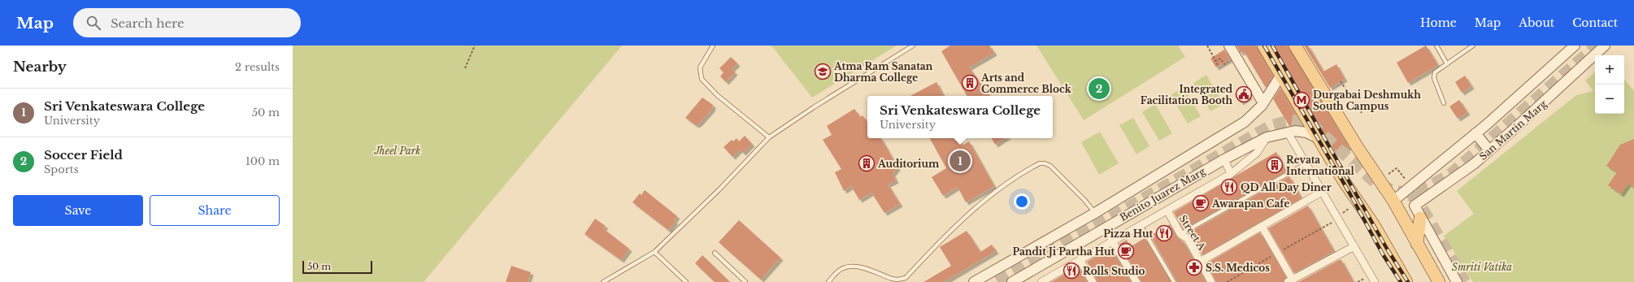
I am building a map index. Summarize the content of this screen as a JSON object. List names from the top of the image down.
{
  "streets": {
    "street": ["San Martin Marg", "Benito Juarez Marg", "Street A"]
  },
  "parks": ["Jheel Park", "Smriti Vatika"],
  "places": {
    "school or university": ["Atma Ram Sanatan Dharma College"],
    "building": ["Arts and Commerce Block", "Auditorium", "Revata International"],
    "public building": ["Integrated Facilitation Booth"],
    "metro station": ["Durgabai Deshmukh South Campus"],
    "restaurant": ["QD All Day Diner", "Pizza Hut", "Rolls Studio"],
    "cafe": ["Awarapan Cafe", "Pandit Ji Partha Hut"],
    "pharmacy": ["S.S. Medicos"]
  },
  "scale_bar": "50 m",
  "page": {
    "header": "Map",
    "search": "Search here",
    "nav": [
      "Home",
      "Map",
      "About",
      "Contact"
    ],
    "heading": ["Nearby", "2 results"],
    "map_buttons": ["+", "−"],
    "pins": ["2", "1"],
    "list": [
      {
        "mark": "1",
        "name": "Sri Venkateswara College",
        "note": "University",
        "value": "50 m"
      },
      {
        "mark": "2",
        "name": "Soccer Field",
        "note": "Sports",
        "value": "100 m"
      }
    ],
    "popup": ["Sri Venkateswara College", "University"],
    "buttons": ["Save", "Share"],
    "scale": "50 m"
  }
}
